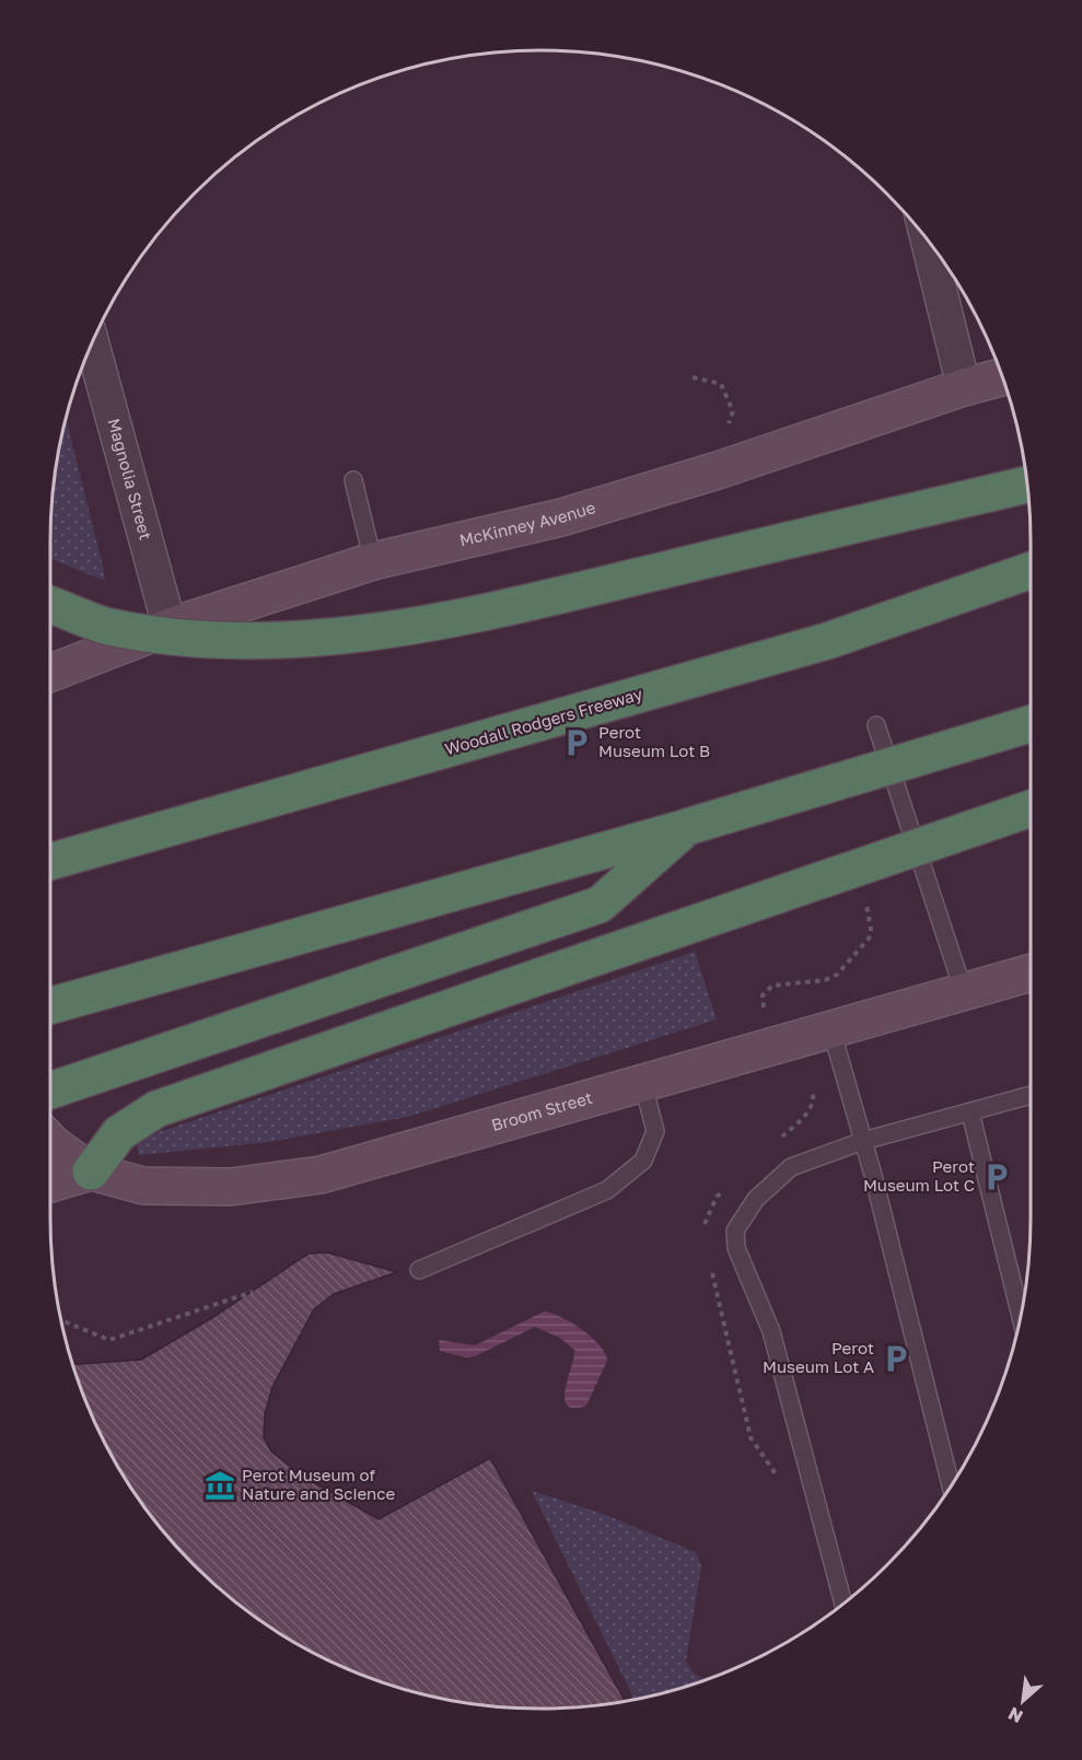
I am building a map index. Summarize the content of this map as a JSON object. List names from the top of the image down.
{
  "streets": {
    "highway": ["Woodall Rodgers Freeway"],
    "main road": ["McKinney Avenue", "Broom Street"],
    "street": ["Magnolia Street"]
  },
  "crossings": [
    ["Magnolia Street", "McKinney Avenue"]
  ],
  "places": {
    "parking": ["Perot Museum Lot B", "Perot Museum Lot C", "Perot Museum Lot A"],
    "museum": ["Perot Museum of Nature and Science"]
  },
  "north": "bottom left"
}
